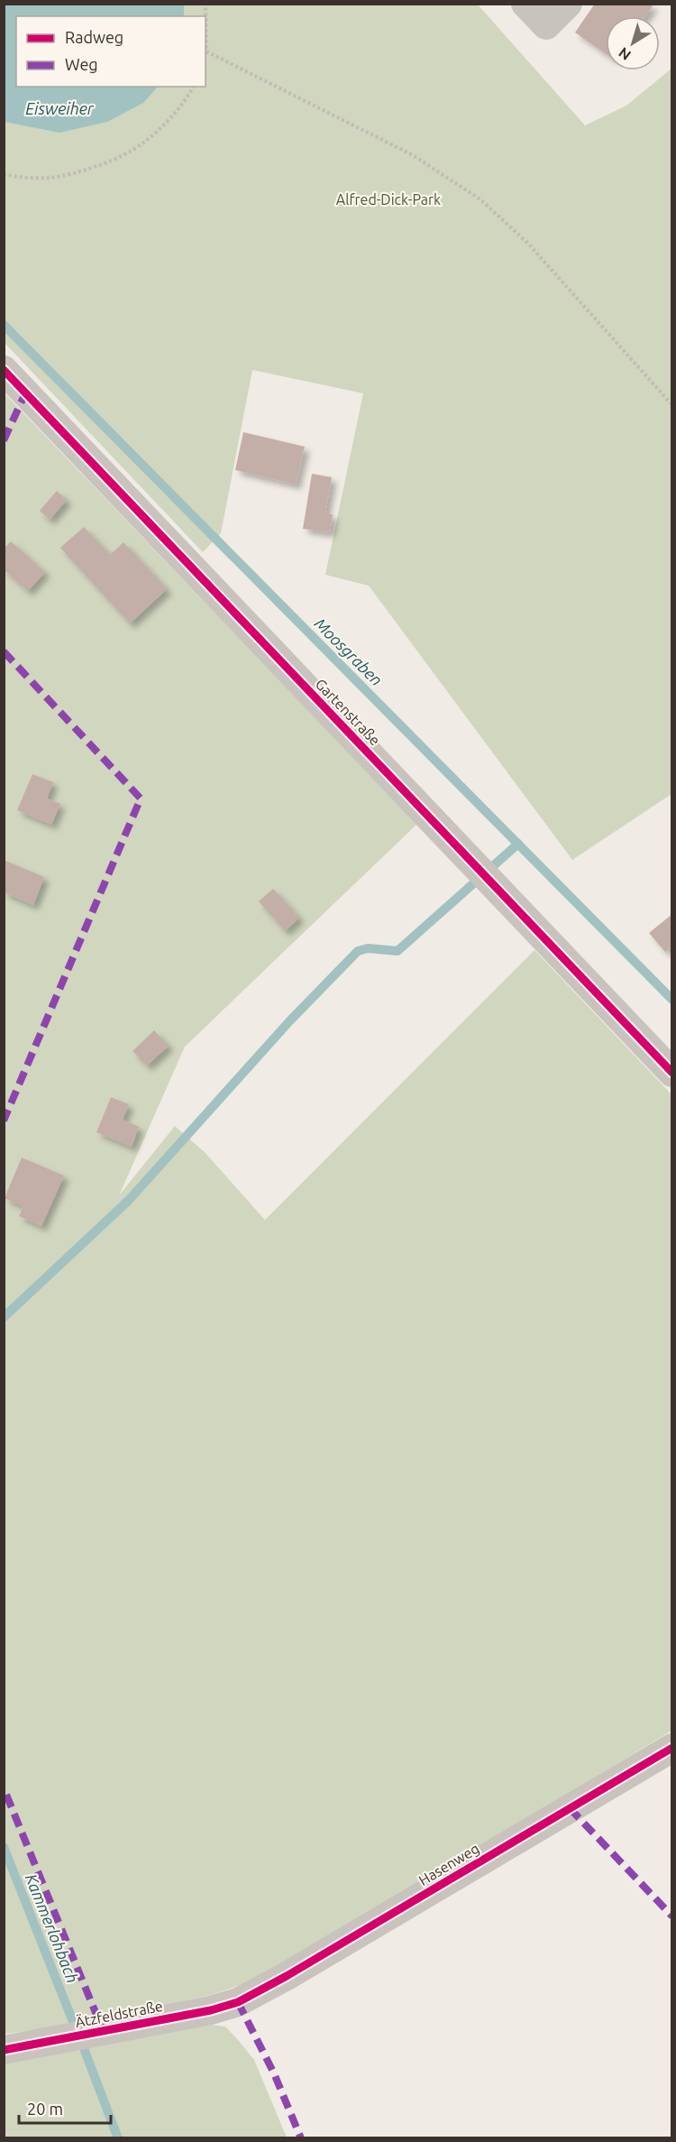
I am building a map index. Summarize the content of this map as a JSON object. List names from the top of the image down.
{
  "streets": {
    "street": ["Gartenstraße", "Hasenweg", "Ätzfeldstraße"]
  },
  "crossings": [
    ["Hasenweg", "Ätzfeldstraße"]
  ],
  "water": ["Eisweiher", "Moosgraben", "Kammerlohbach"],
  "parks": ["Alfred-Dick-Park"],
  "legend": ["Radweg", "Weg"],
  "scale_bar": "20 m",
  "north": "bottom left"
}
